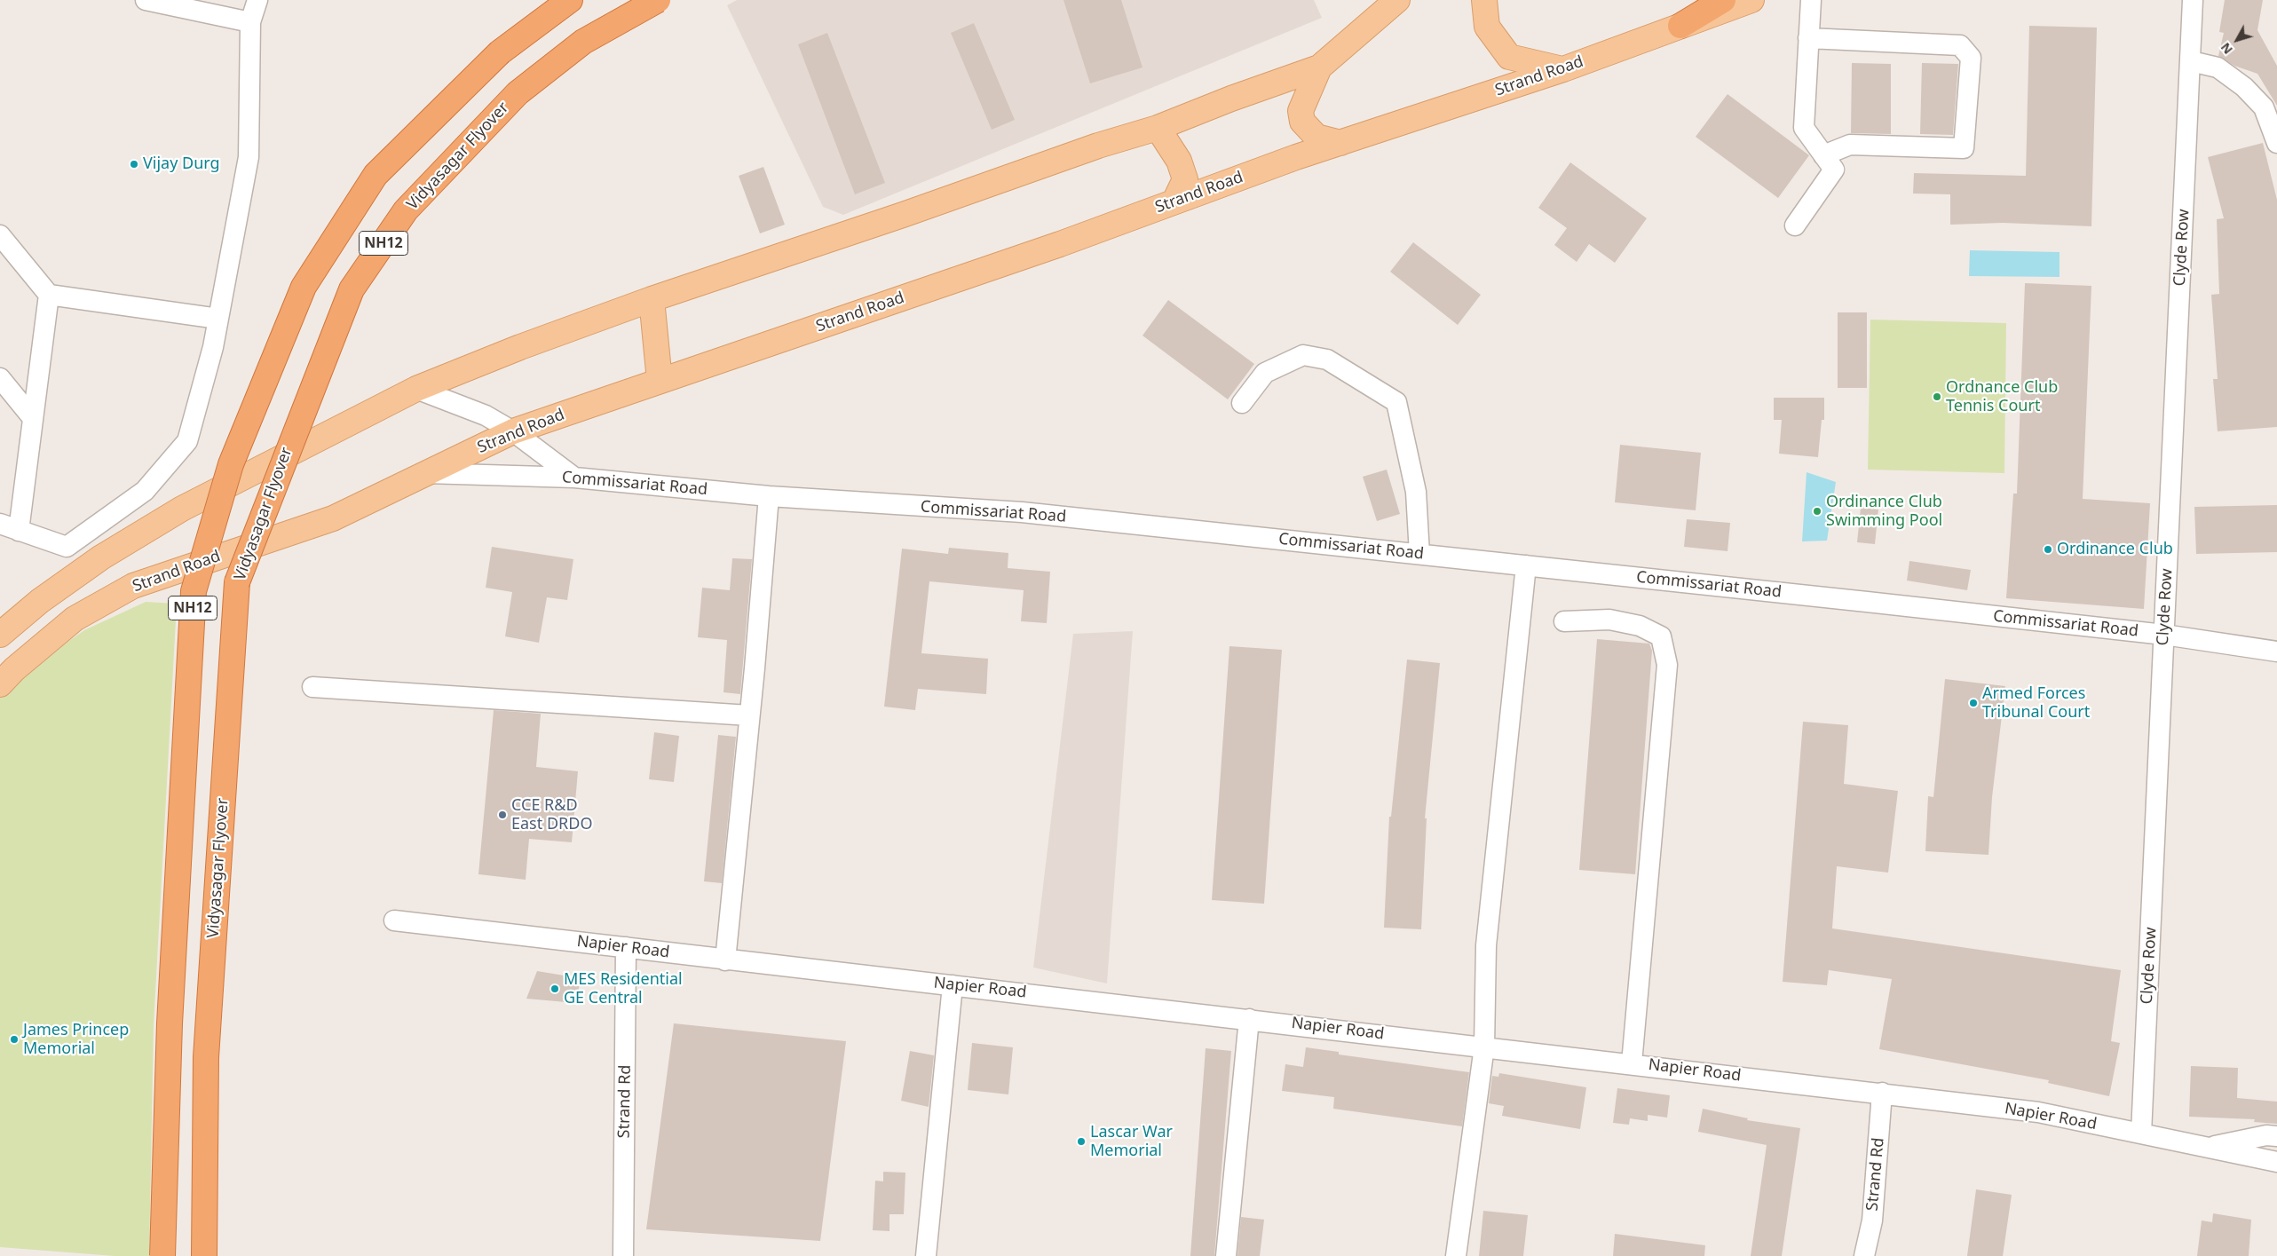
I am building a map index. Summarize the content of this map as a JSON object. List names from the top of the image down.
{
  "streets": {
    "highway": ["Vidyasagar Flyover", "NH12"],
    "main road": ["Strand Road"],
    "street": [
      "Clyde Row",
      "Commissariat Road",
      "Napier Road",
      "Strand Rd"
    ]
  },
  "crossings": [
    ["Strand Road", "Commissariat Road"],
    ["Clyde Row", "Commissariat Road"],
    ["Clyde Row", "Napier Road"],
    ["Napier Road", "Strand Rd"]
  ],
  "places": [
    "Vijay Durg",
    "Ordnance Club Tennis Court",
    "Ordinance Club Swimming Pool",
    "Ordinance Club",
    "Armed Forces Tribunal Court",
    "CCE R&D East DRDO",
    "MES Residential GE Central",
    "James Princep Memorial",
    "Lascar War Memorial"
  ],
  "north": "bottom left"
}
